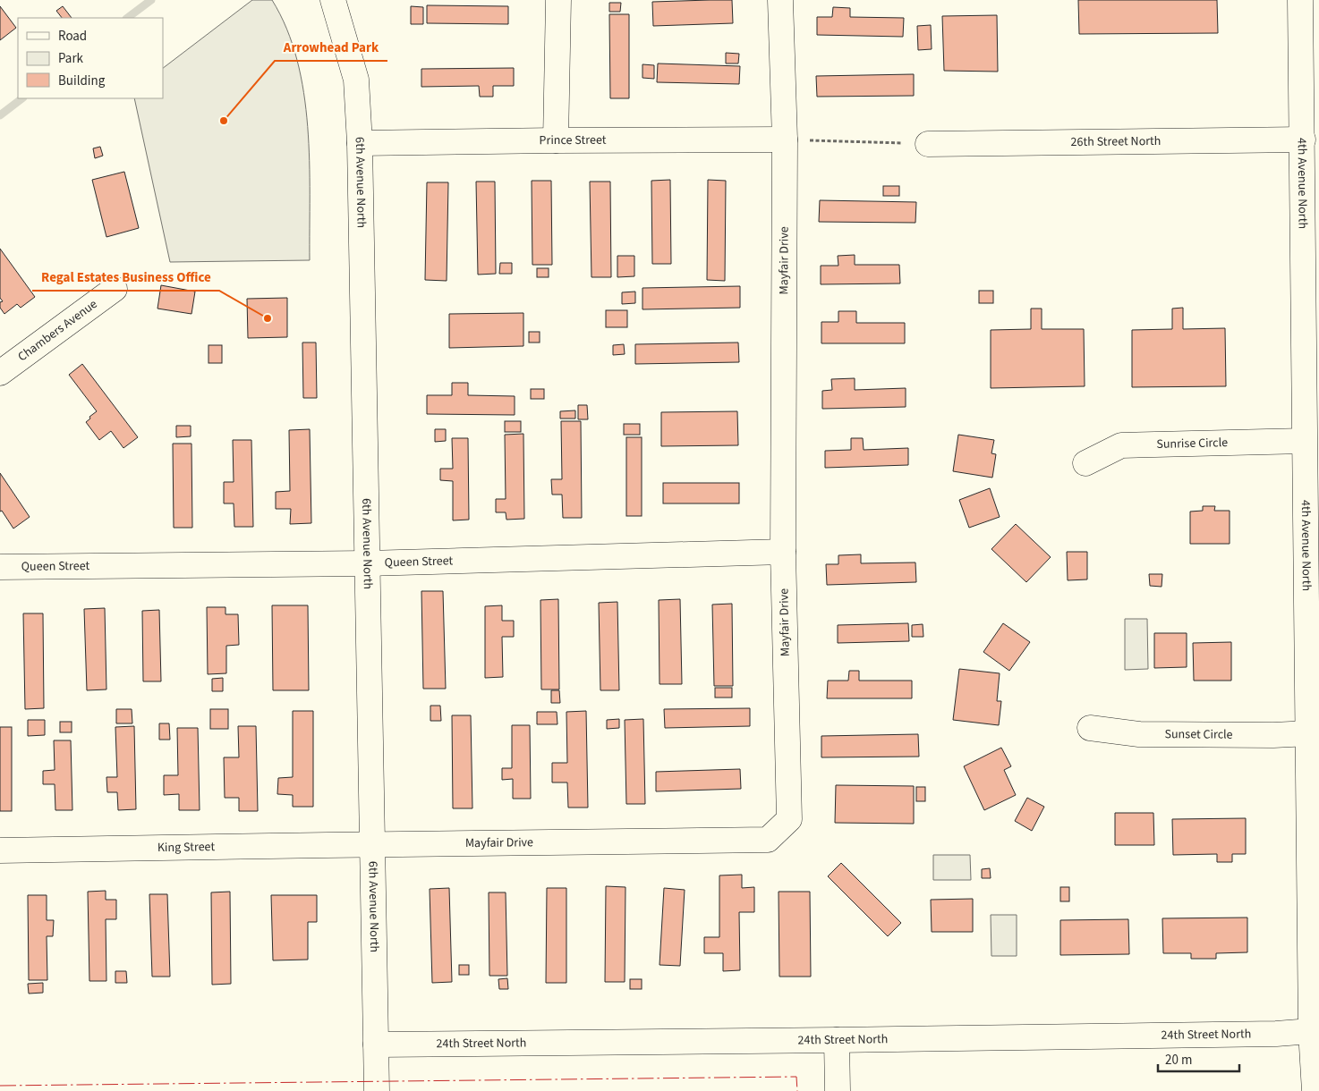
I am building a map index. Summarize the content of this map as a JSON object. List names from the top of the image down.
{
  "streets": {
    "street": [
      "Prince Street",
      "26th Street North",
      "6th Avenue North",
      "4th Avenue North",
      "Mayfair Drive",
      "Chambers Avenue",
      "Sunrise Circle",
      "Queen Street",
      "Sunset Circle",
      "King Street",
      "24th Street North"
    ]
  },
  "crossings": [
    ["Prince Street", "6th Avenue North"],
    ["Prince Street", "Mayfair Drive"],
    ["26th Street North", "4th Avenue North"],
    ["6th Avenue North", "Mayfair Drive"],
    ["6th Avenue North", "Queen Street"],
    ["6th Avenue North", "King Street"],
    ["6th Avenue North", "24th Street North"],
    ["4th Avenue North", "Sunrise Circle"],
    ["4th Avenue North", "Sunset Circle"],
    ["4th Avenue North", "24th Street North"],
    ["Mayfair Drive", "Queen Street"],
    ["Mayfair Drive", "King Street"]
  ],
  "places": ["Arrowhead Park", "Regal Estates Business Office"],
  "legend": ["Road", "Park", "Building"],
  "scale_bar": "20 m"
}
